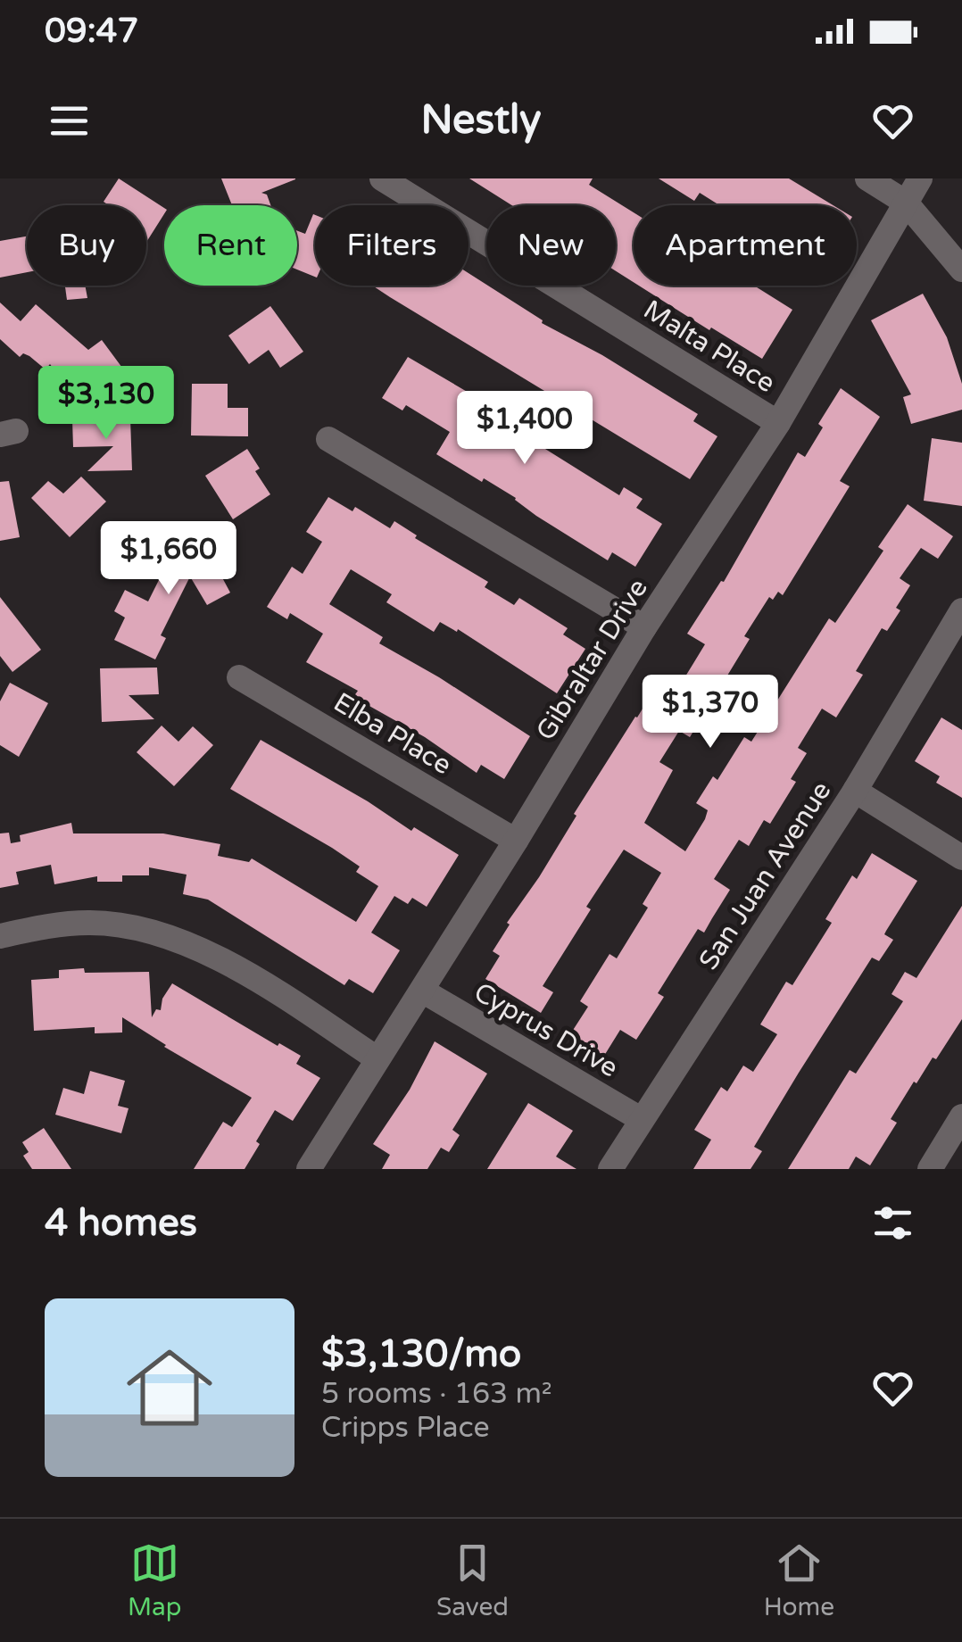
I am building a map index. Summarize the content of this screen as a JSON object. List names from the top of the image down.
{
  "streets": {
    "street": [
      "Malta Place",
      "Gibraltar Drive",
      "Elba Place",
      "San Juan Avenue",
      "Cyprus Drive"
    ]
  },
  "crossings": [
    ["Malta Place", "Gibraltar Drive"],
    ["Gibraltar Drive", "Elba Place"],
    ["Gibraltar Drive", "Cyprus Drive"],
    ["San Juan Avenue", "Cyprus Drive"]
  ],
  "page": {
    "status": "09:47",
    "header": "Nestly",
    "chip": [
      "Buy",
      "Rent",
      "Filters",
      "New",
      "Apartment"
    ],
    "price": [
      "$3,130",
      "$1,400",
      "$1,660",
      "$1,370"
    ],
    "heading": "4 homes",
    "list": [
      {
        "name": "$3,130/mo",
        "note": "5 rooms · 163 m² · Cripps Place"
      }
    ],
    "tabs": ["Map", "Saved", "Home"]
  }
}
